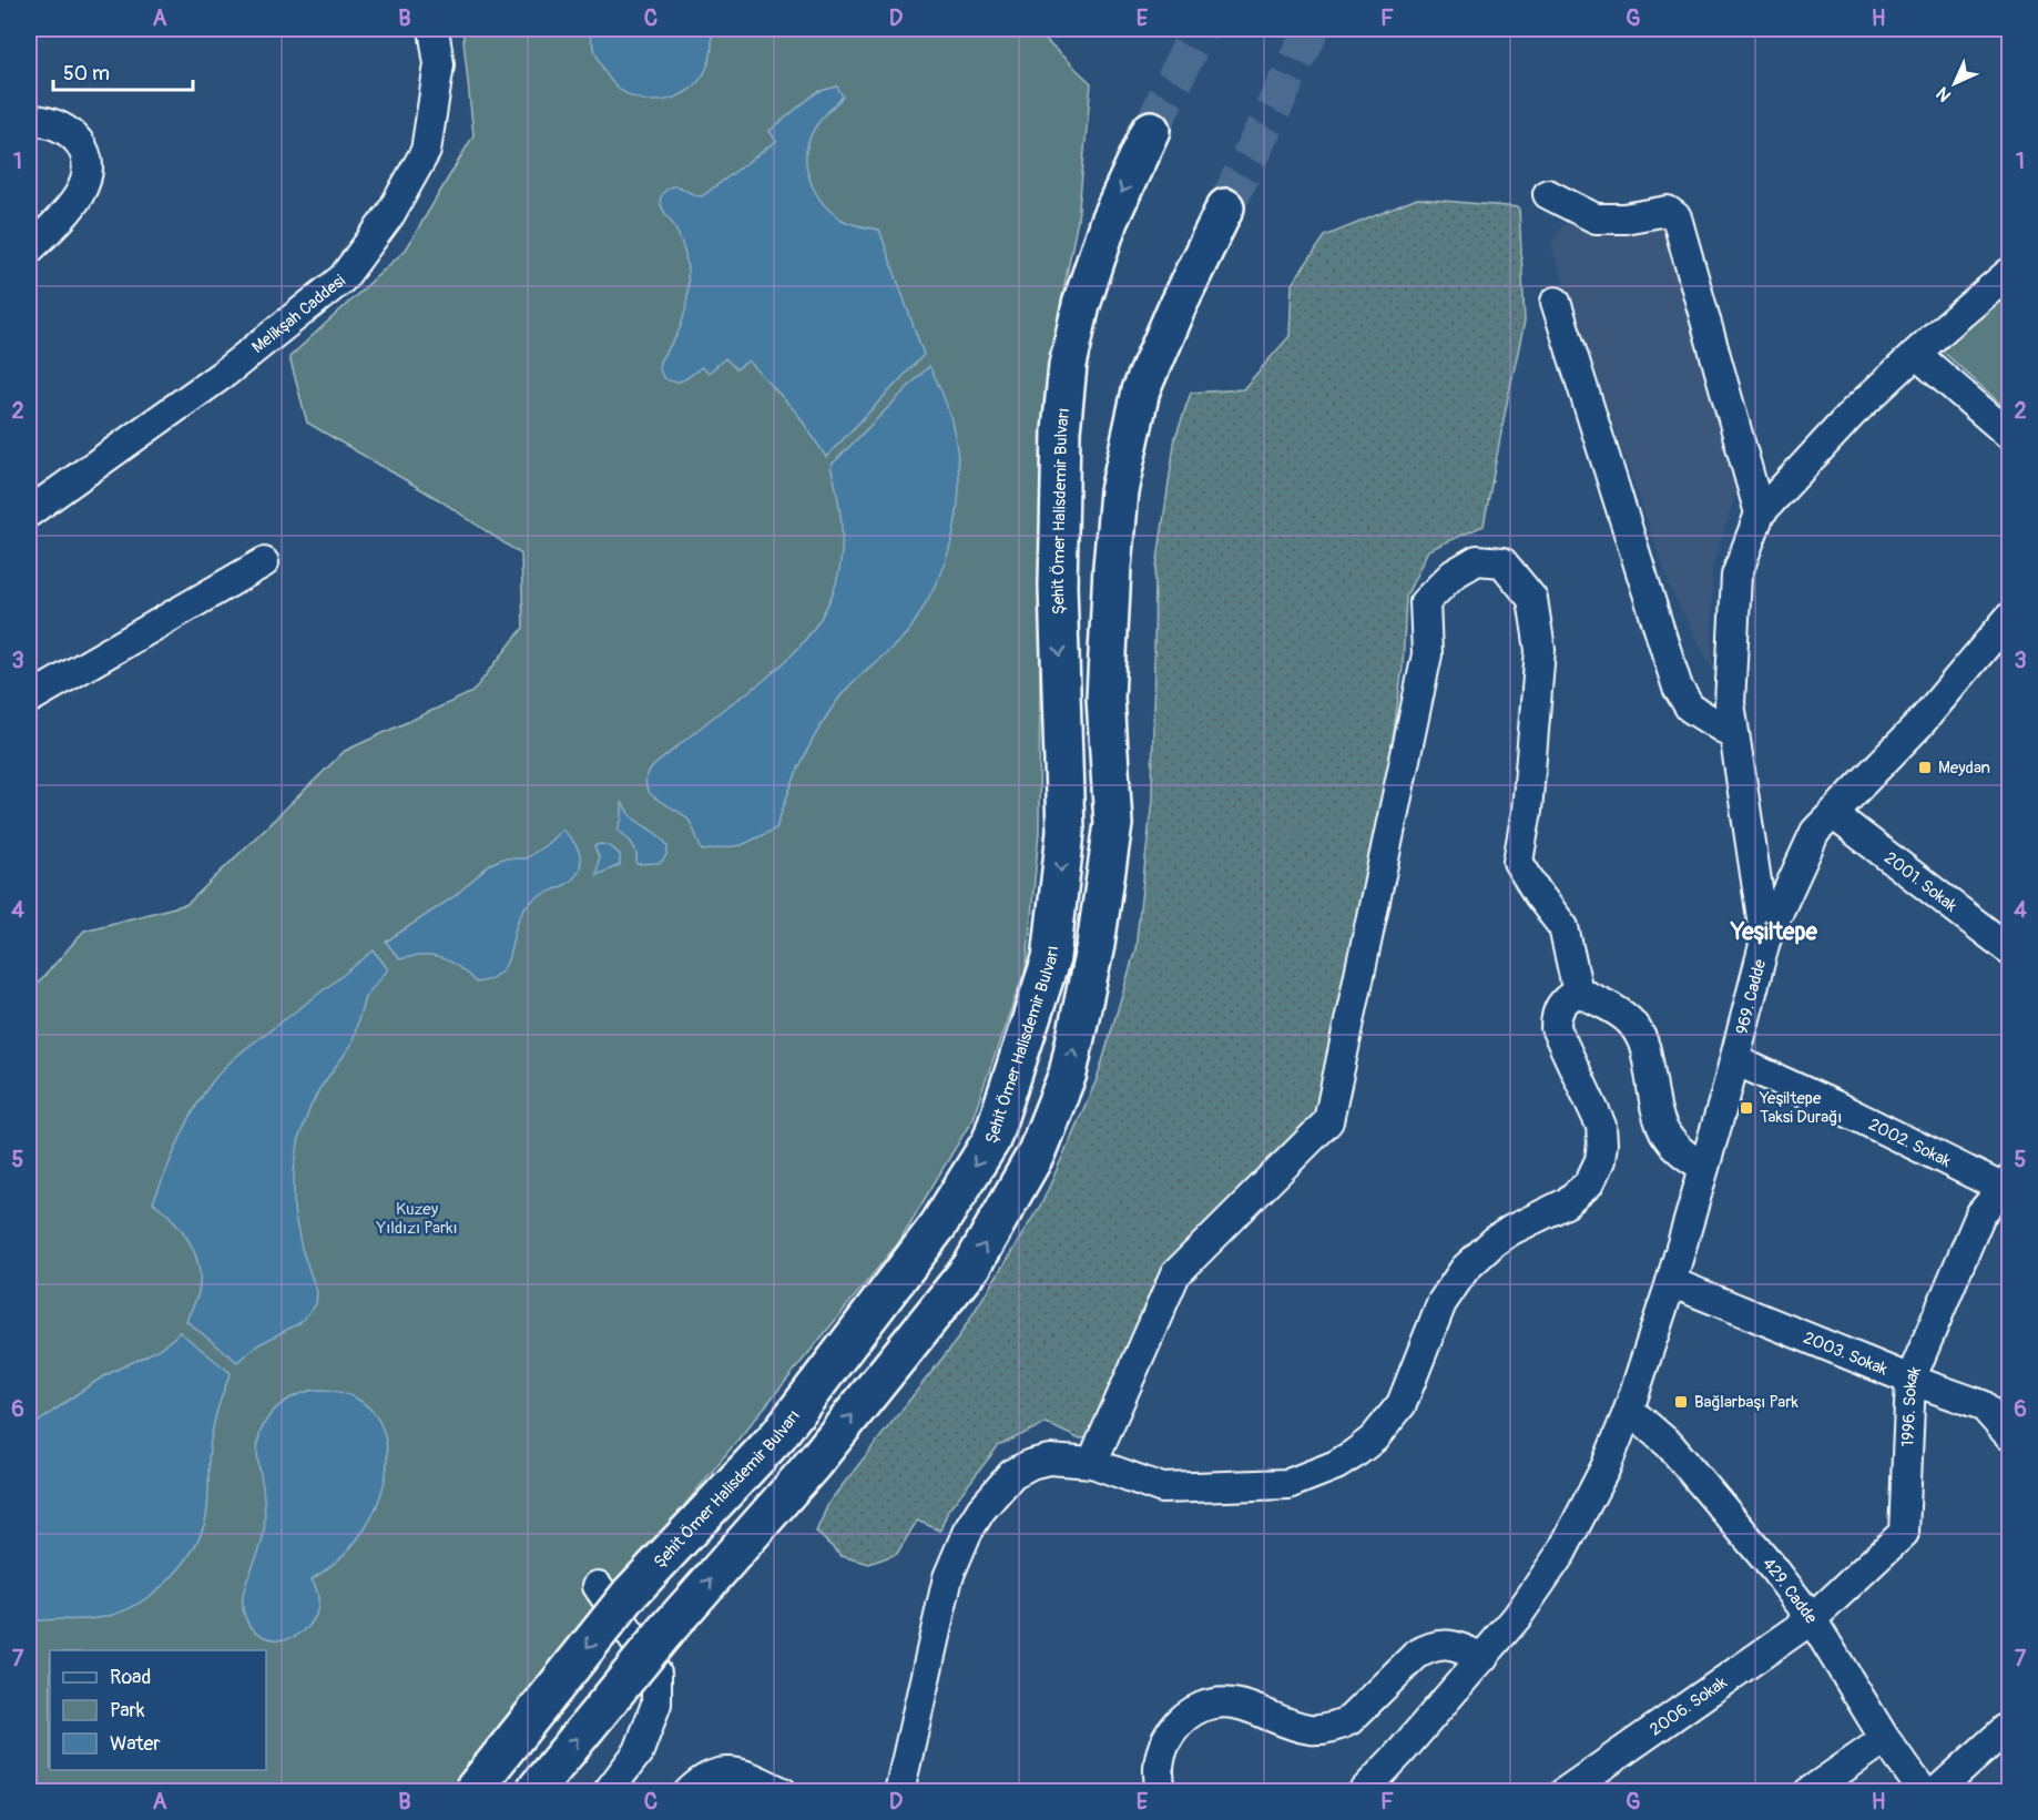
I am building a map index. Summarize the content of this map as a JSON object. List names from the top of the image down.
{
  "streets": {
    "highway": ["Şehit Ömer Halisdemir Bulvarı"],
    "street": [
      "Melikşah Caddesi",
      "2001. Sokak",
      "969. Cadde",
      "2002. Sokak",
      "2003. Sokak",
      "1996. Sokak",
      "429. Cadde",
      "2006. Sokak"
    ]
  },
  "crossings": [
    ["2001. Sokak", "969. Cadde"],
    ["969. Cadde", "2002. Sokak"],
    ["969. Cadde", "2003. Sokak"],
    ["969. Cadde", "429. Cadde"],
    ["2002. Sokak", "1996. Sokak"],
    ["2003. Sokak", "1996. Sokak"],
    ["1996. Sokak", "429. Cadde"],
    ["1996. Sokak", "2006. Sokak"],
    ["429. Cadde", "2006. Sokak"]
  ],
  "districts": ["Yeşiltepe"],
  "parks": ["Kuzey Yıldızı Parkı"],
  "places": {
    "transit": ["Meydan", "Yeşiltepe Taksi Durağı", "Bağlarbaşı Park"]
  },
  "legend": ["Road", "Park", "Water"],
  "scale_bar": "50 m",
  "north": "bottom left",
  "grid": {
    "columns": [
      "A",
      "B",
      "C",
      "D",
      "E",
      "F",
      "G",
      "H"
    ],
    "rows": [
      "1",
      "2",
      "3",
      "4",
      "5",
      "6",
      "7"
    ]
  }
}
